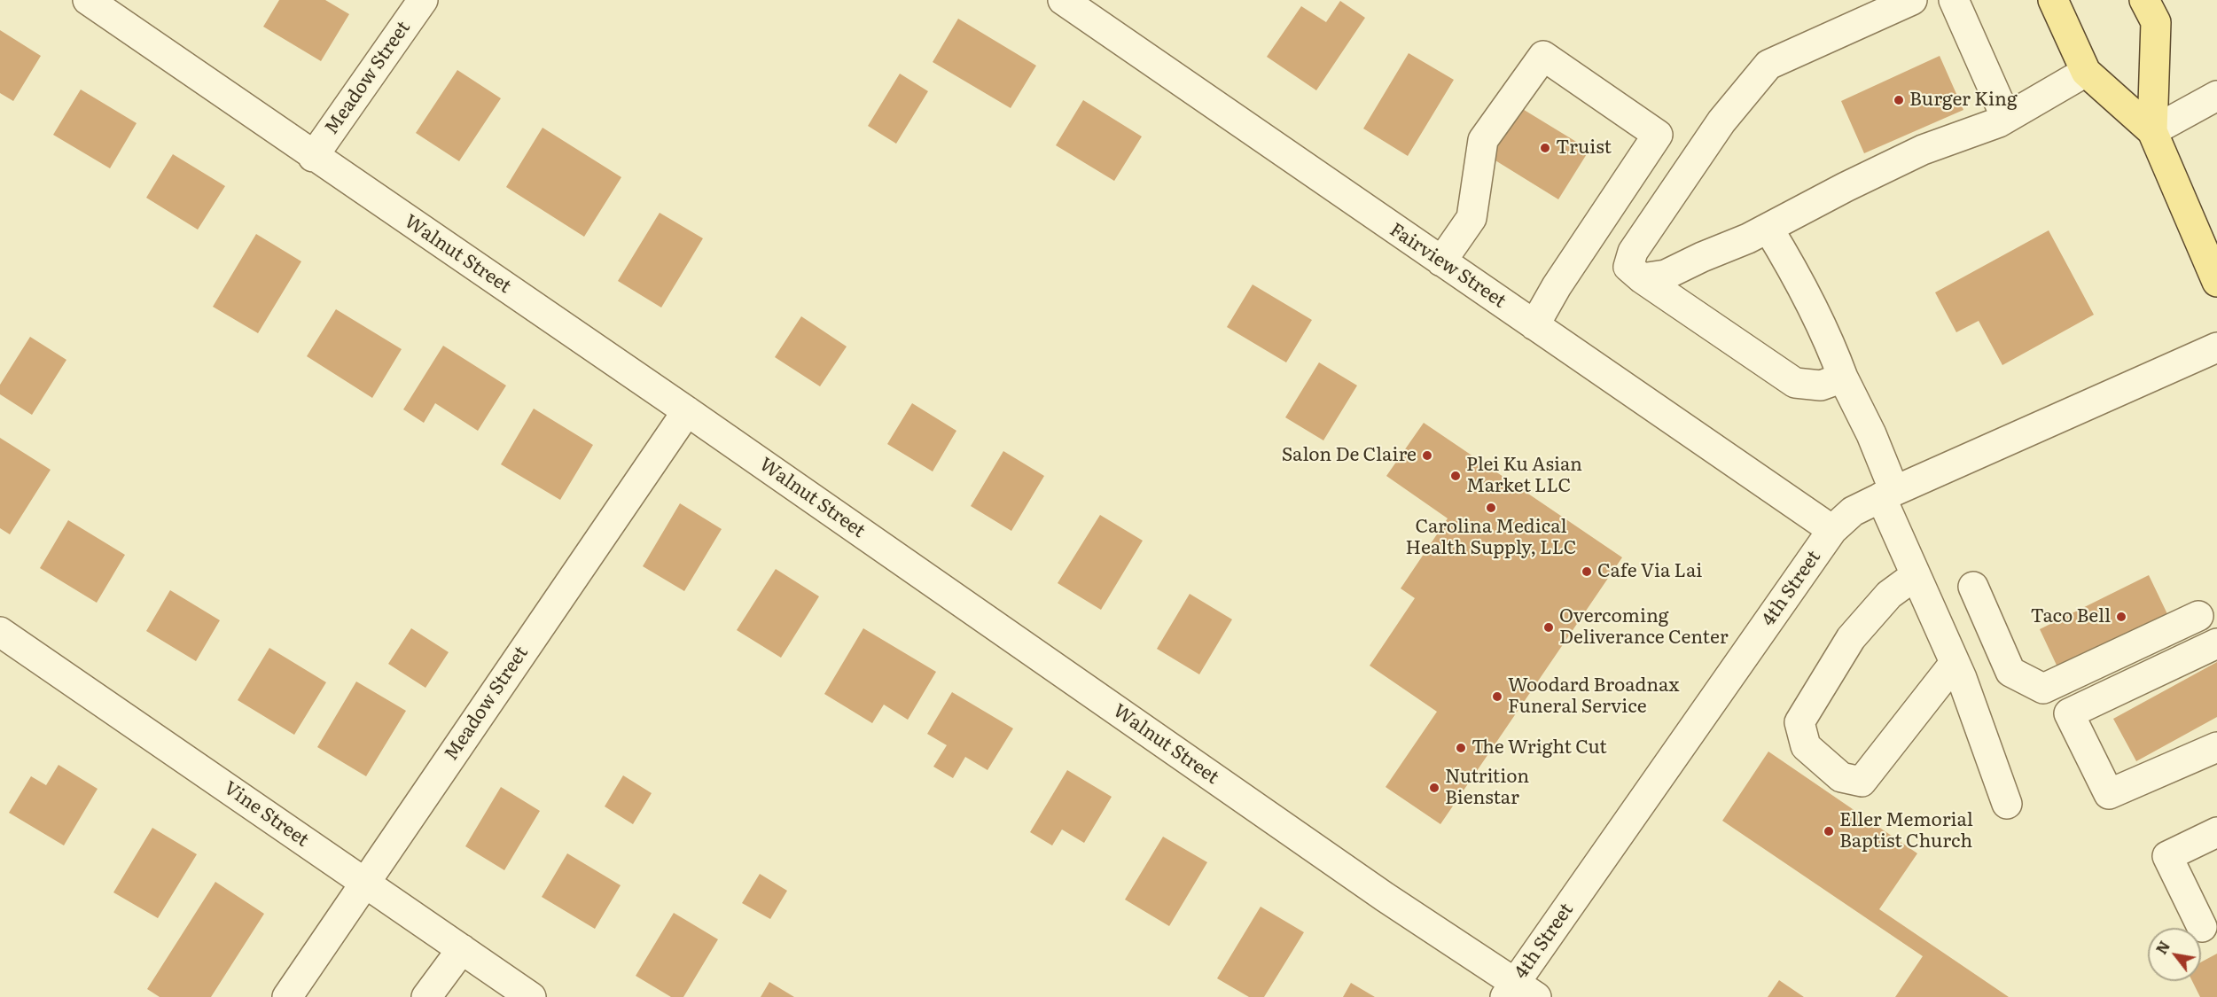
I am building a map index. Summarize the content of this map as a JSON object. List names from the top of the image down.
{
  "streets": {
    "street": [
      "Meadow Street",
      "Walnut Street",
      "Fairview Street",
      "4th Street",
      "Vine Street"
    ]
  },
  "crossings": [
    ["Meadow Street", "Walnut Street"],
    ["Meadow Street", "Vine Street"],
    ["Walnut Street", "4th Street"],
    ["Fairview Street", "4th Street"]
  ],
  "places": [
    "Burger King",
    "Truist",
    "Salon De Claire",
    "Plei Ku Asian Market LLC",
    "Carolina Medical Health Supply, LLC",
    "Cafe Via Lai",
    "Taco Bell",
    "Overcoming Deliverance Center",
    "Woodard Broadnax Funeral Service",
    "The Wright Cut",
    "Nutrition Bienstar",
    "Eller Memorial Baptist Church"
  ],
  "north": "top left"
}
